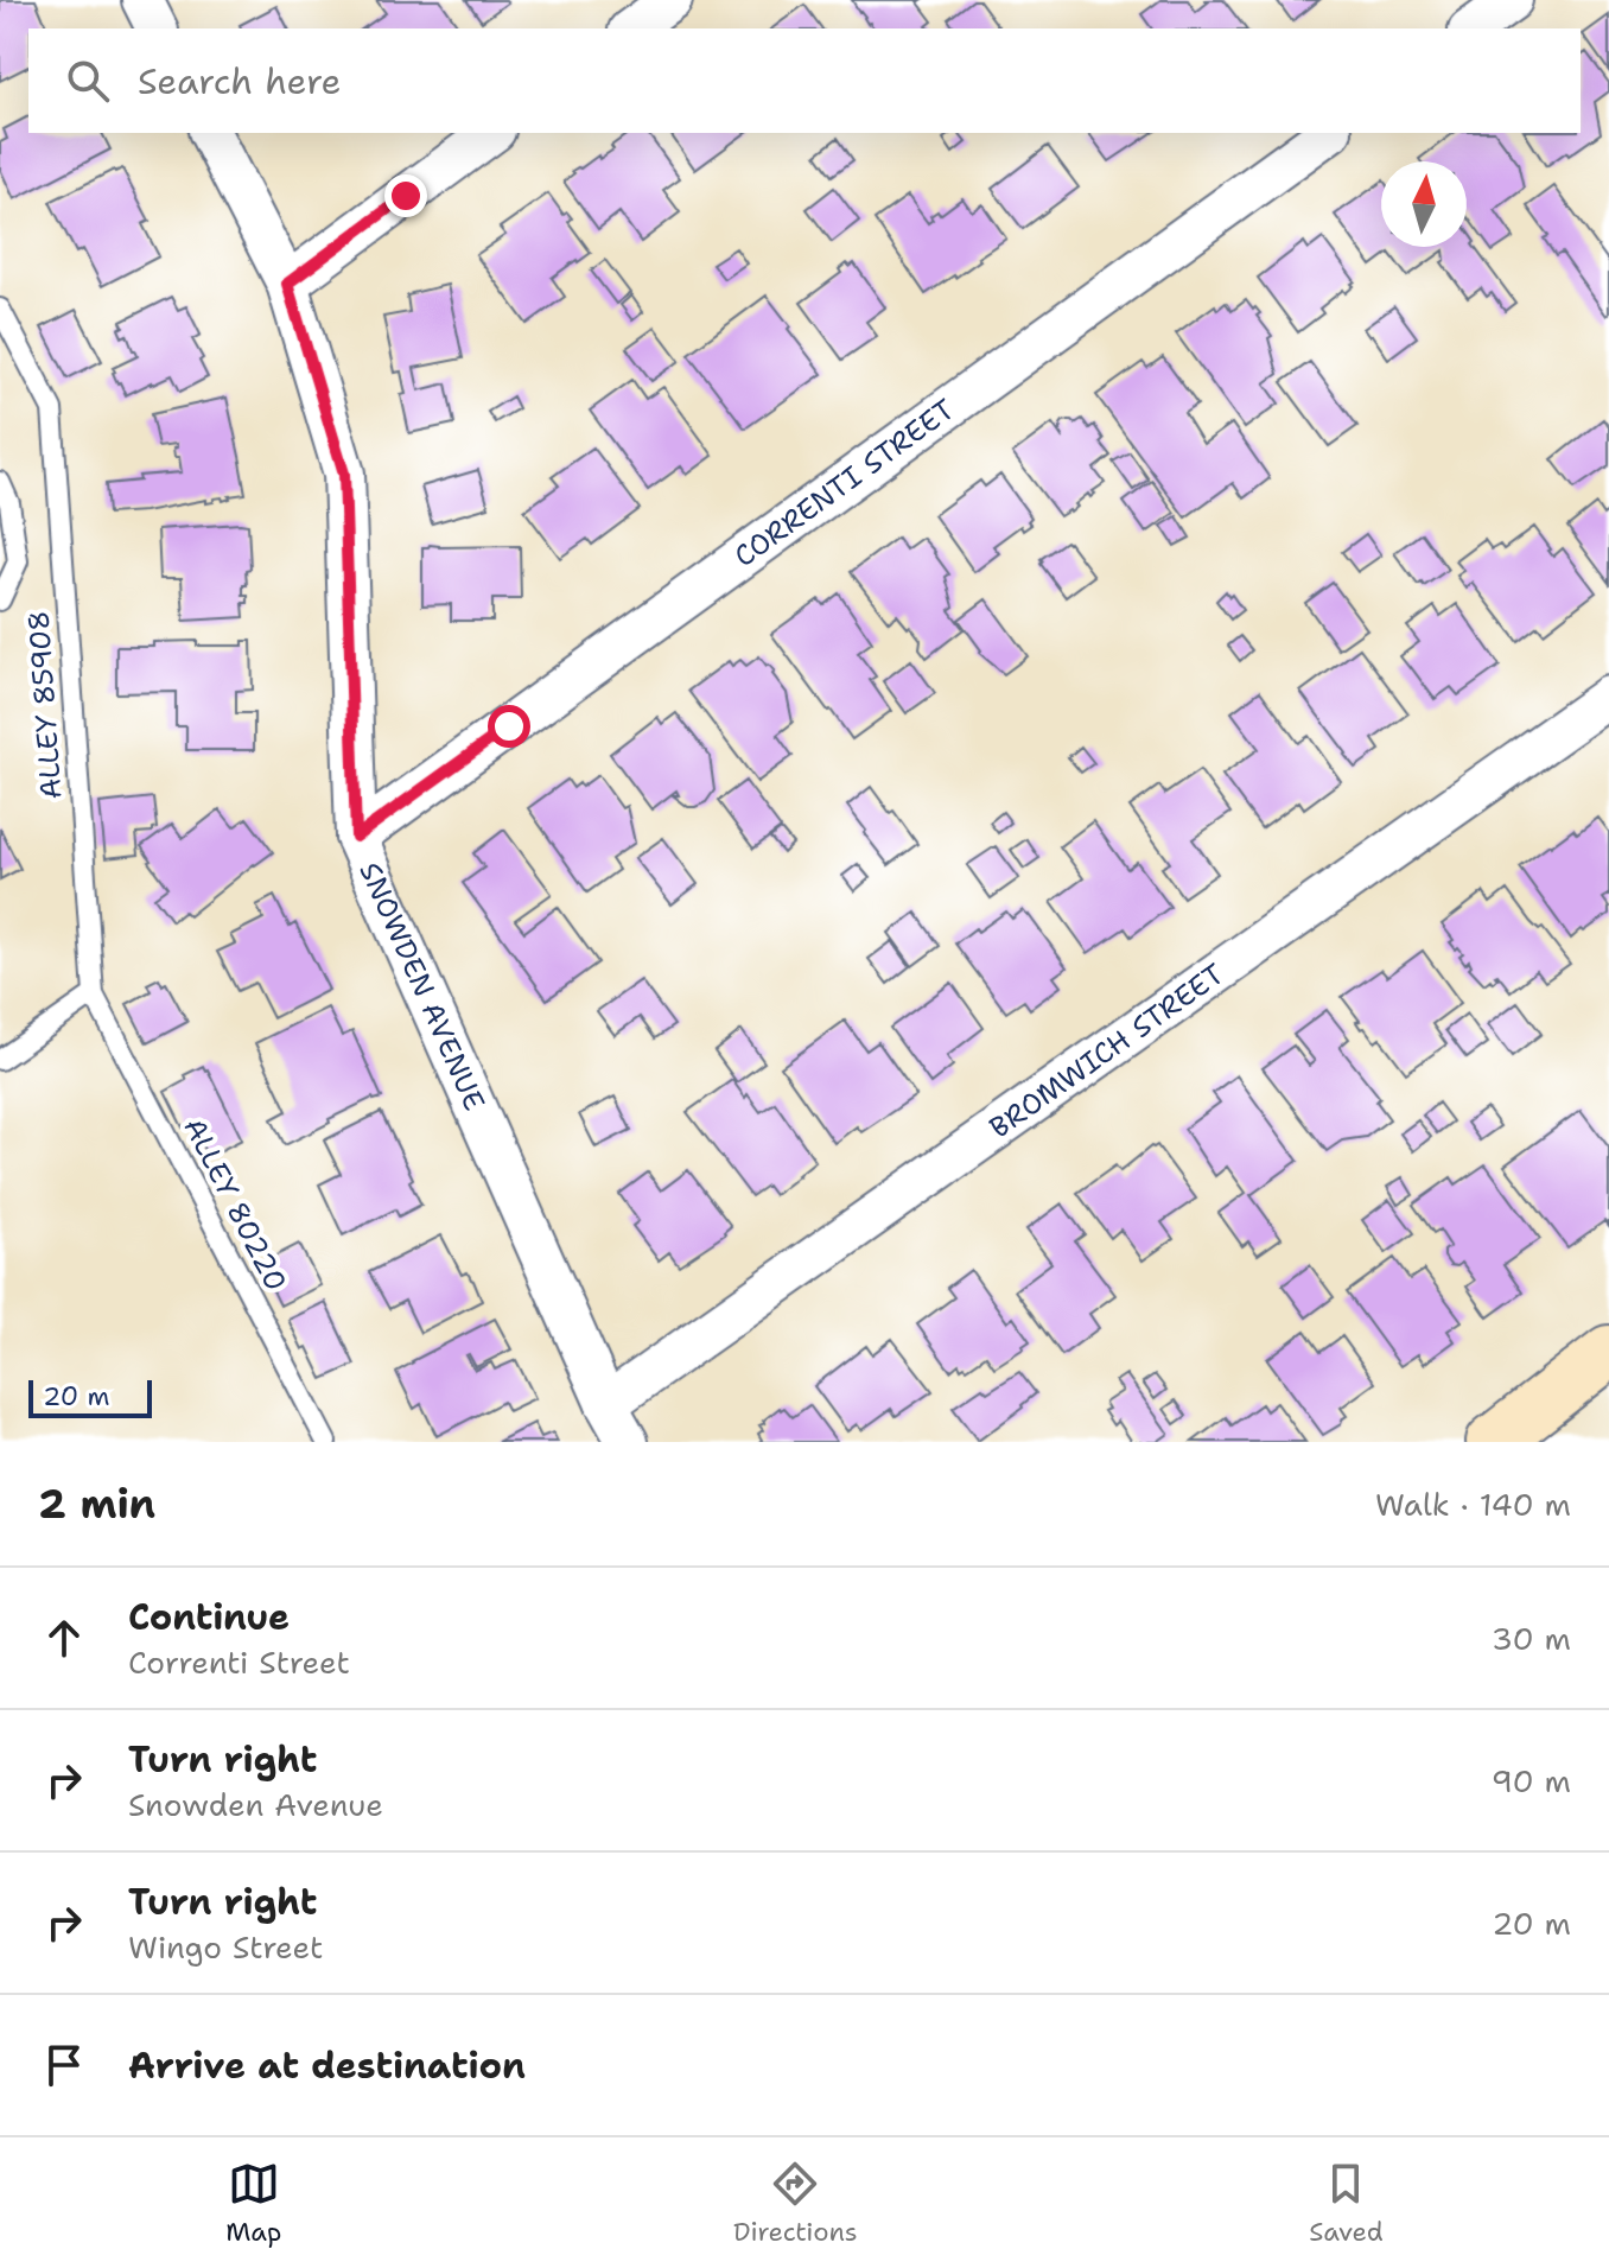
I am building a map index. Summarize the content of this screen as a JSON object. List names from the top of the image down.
{
  "streets": {
    "street": ["CORRENTI STREET", "SNOWDEN AVENUE", "BROMWICH STREET"],
    "lane": ["ALLEY 85908", "ALLEY 80220"]
  },
  "crossings": [
    ["CORRENTI STREET", "SNOWDEN AVENUE"],
    ["ALLEY 85908", "ALLEY 80220"],
    ["SNOWDEN AVENUE", "BROMWICH STREET"]
  ],
  "scale_bar": "20 m",
  "north": "top",
  "page": {
    "search": "Search here",
    "scale": "20 m",
    "heading": ["2 min", "Walk · 140 m"],
    "list": [
      ["Continue", "Correnti Street", "30 m"],
      ["Turn right", "Snowden Avenue", "90 m"],
      ["Turn right", "Wingo Street", "20 m"],
      "Arrive at destination"
    ],
    "nav": ["Map", "Directions", "Saved"]
  }
}
